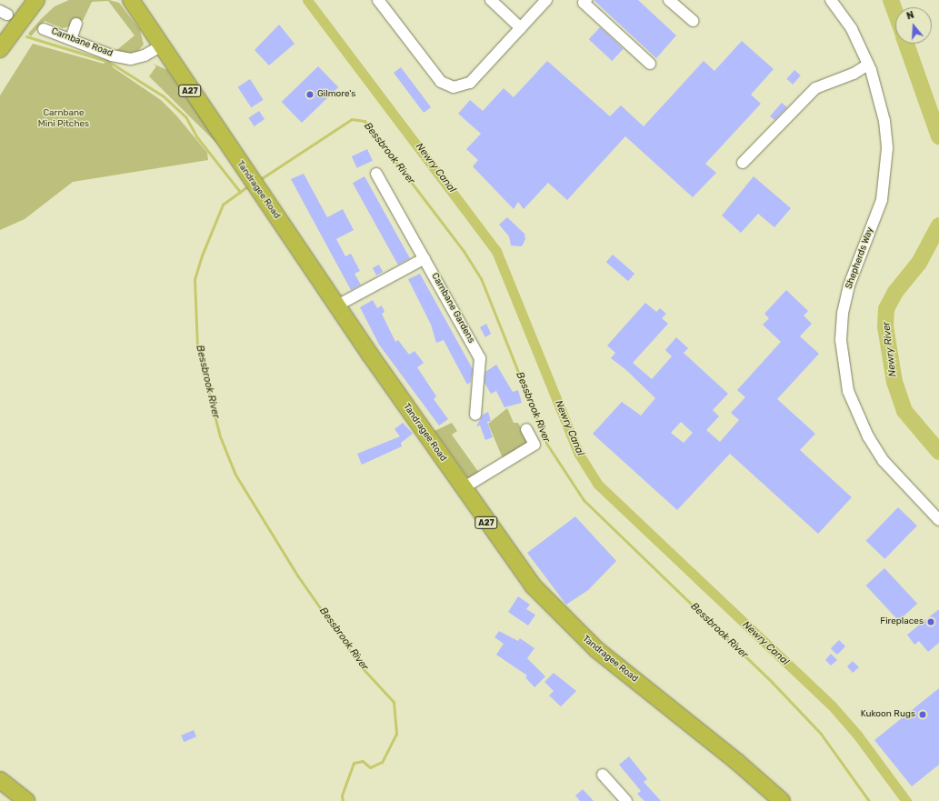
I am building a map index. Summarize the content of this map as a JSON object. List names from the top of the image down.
{
  "streets": {
    "highway": ["A27", "Tandragee Road"],
    "street": ["Carnbane Road", "Shepherds Way", "Carnbane Gardens"]
  },
  "crossings": [
    ["Carnbane Road", "Tandragee Road"]
  ],
  "water": ["Bessbrook River", "Newry Canal", "Newry River"],
  "parks": ["Carnbane Mini Pitches"],
  "places": ["Gilmore's", "Fireplaces", "Kukoon Rugs"],
  "north": "top"
}
